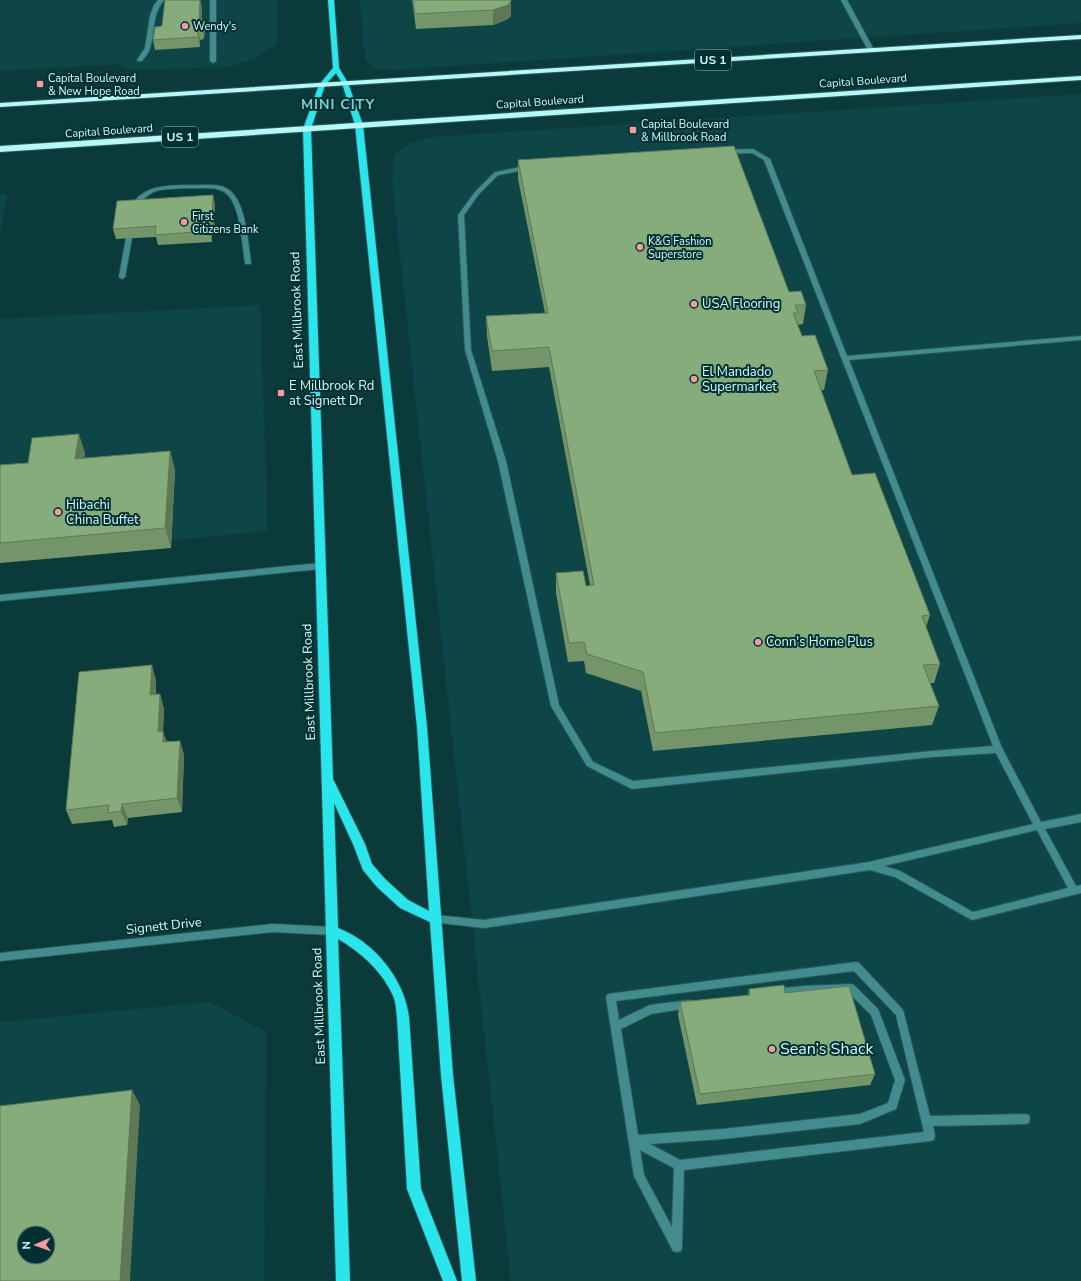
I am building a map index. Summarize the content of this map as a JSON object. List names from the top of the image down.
{
  "streets": {
    "highway": ["US 1", "Capital Boulevard"],
    "main road": ["East Millbrook Road"],
    "street": ["Signett Drive"]
  },
  "crossings": [
    ["US 1", "East Millbrook Road"],
    ["Capital Boulevard", "East Millbrook Road"],
    ["East Millbrook Road", "Signett Drive"]
  ],
  "districts": ["MINI CITY"],
  "places": {
    "other": [
      "Wendy's",
      "First Citizens Bank",
      "K&G Fashion Superstore",
      "USA Flooring",
      "El Mandado Supermarket",
      "Hibachi China Buffet",
      "Conn's Home Plus",
      "Sean’s Shack"
    ],
    "transit": ["Capital Boulevard & New Hope Road", "Capital Boulevard & Millbrook Road", "E Millbrook Rd at Signett Dr"]
  },
  "north": "left"
}
